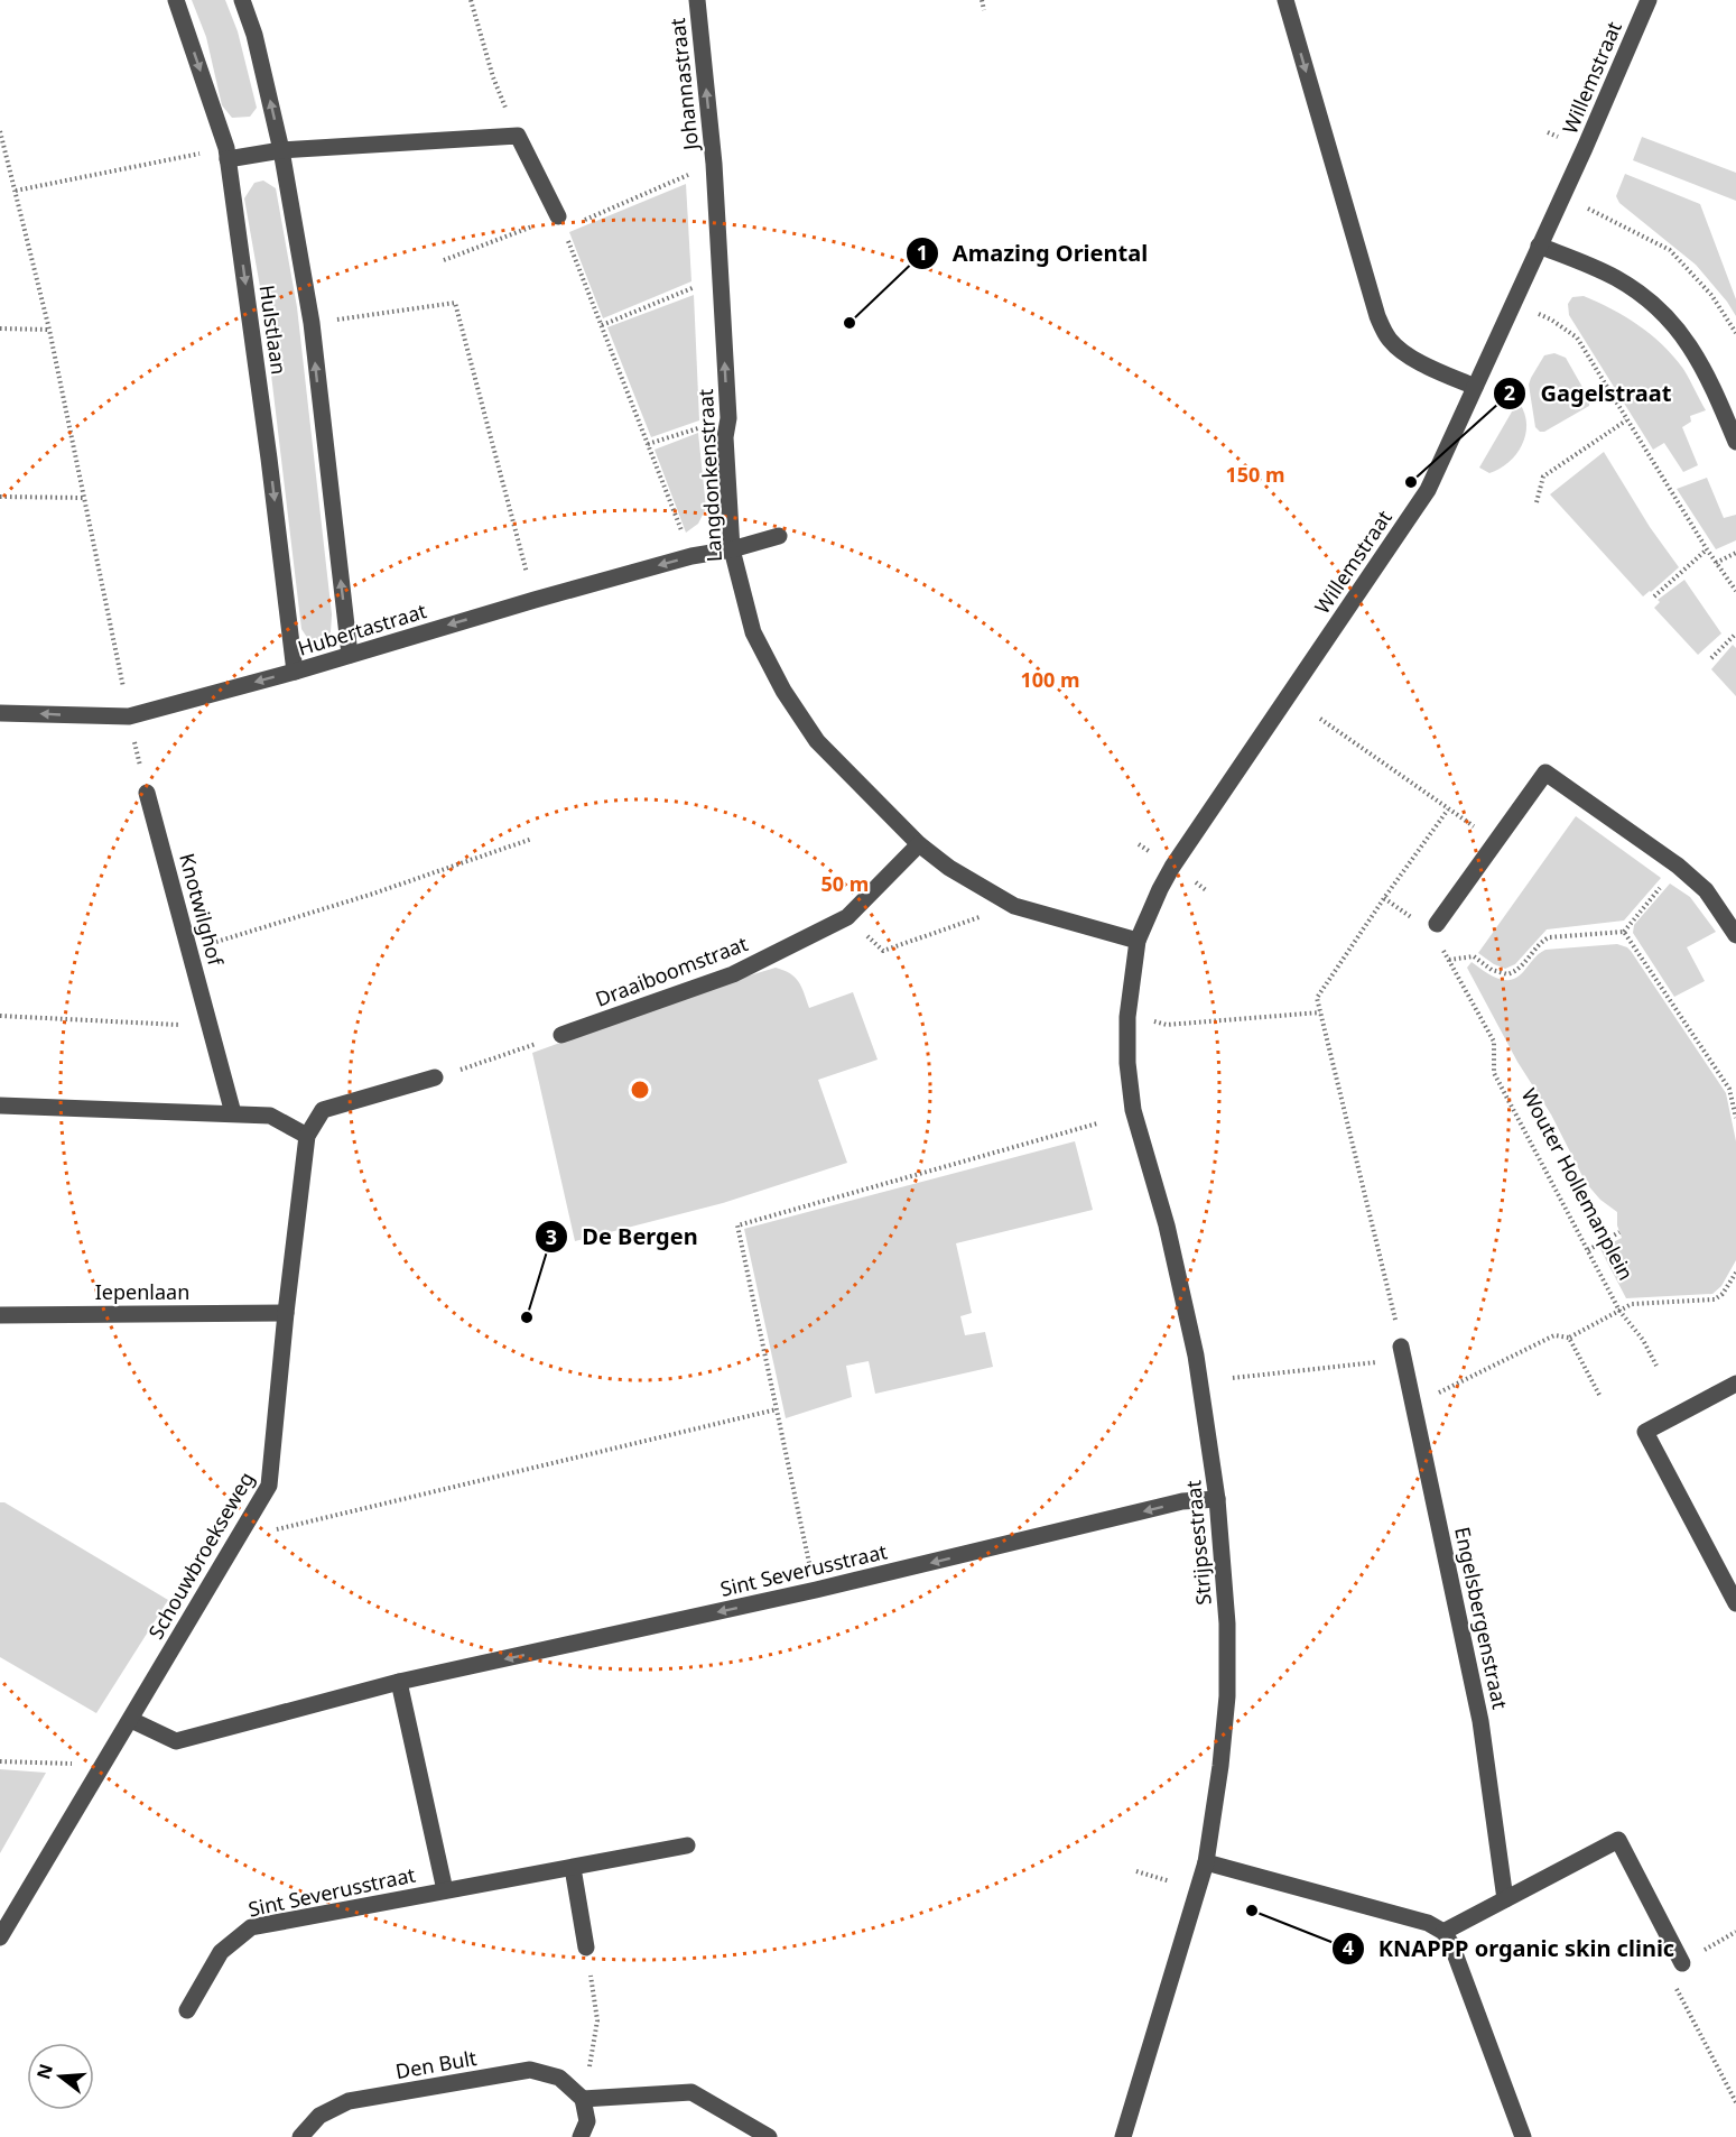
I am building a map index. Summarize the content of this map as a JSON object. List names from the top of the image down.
{
  "streets": {
    "street": [
      "Willemstraat",
      "Johannastraat",
      "Hulstlaan",
      "Langdonkenstraat",
      "Hubertastraat",
      "Knotwilghof",
      "Draaiboomstraat",
      "Iepenlaan",
      "Strijpsestraat",
      "Schouwbroekseweg",
      "Sint Severusstraat",
      "Engelsbergenstraat",
      "Den Bult"
    ],
    "path": ["Wouter Hollemanplein"]
  },
  "crossings": [
    ["Willemstraat", "Langdonkenstraat"],
    ["Willemstraat", "Strijpsestraat"],
    ["Johannastraat", "Langdonkenstraat"],
    ["Hulstlaan", "Hubertastraat"],
    ["Langdonkenstraat", "Hubertastraat"],
    ["Langdonkenstraat", "Draaiboomstraat"],
    ["Langdonkenstraat", "Strijpsestraat"],
    ["Iepenlaan", "Schouwbroekseweg"],
    ["Strijpsestraat", "Sint Severusstraat"],
    ["Schouwbroekseweg", "Sint Severusstraat"]
  ],
  "one_way": ["Johannastraat", "Hubertastraat", "Sint Severusstraat"],
  "places": [
    "Amazing Oriental",
    "Gagelstraat",
    "De Bergen",
    "KNAPPP organic skin clinic"
  ],
  "north": "left",
  "rings": ["150 m", "100 m", "50 m"]
}
